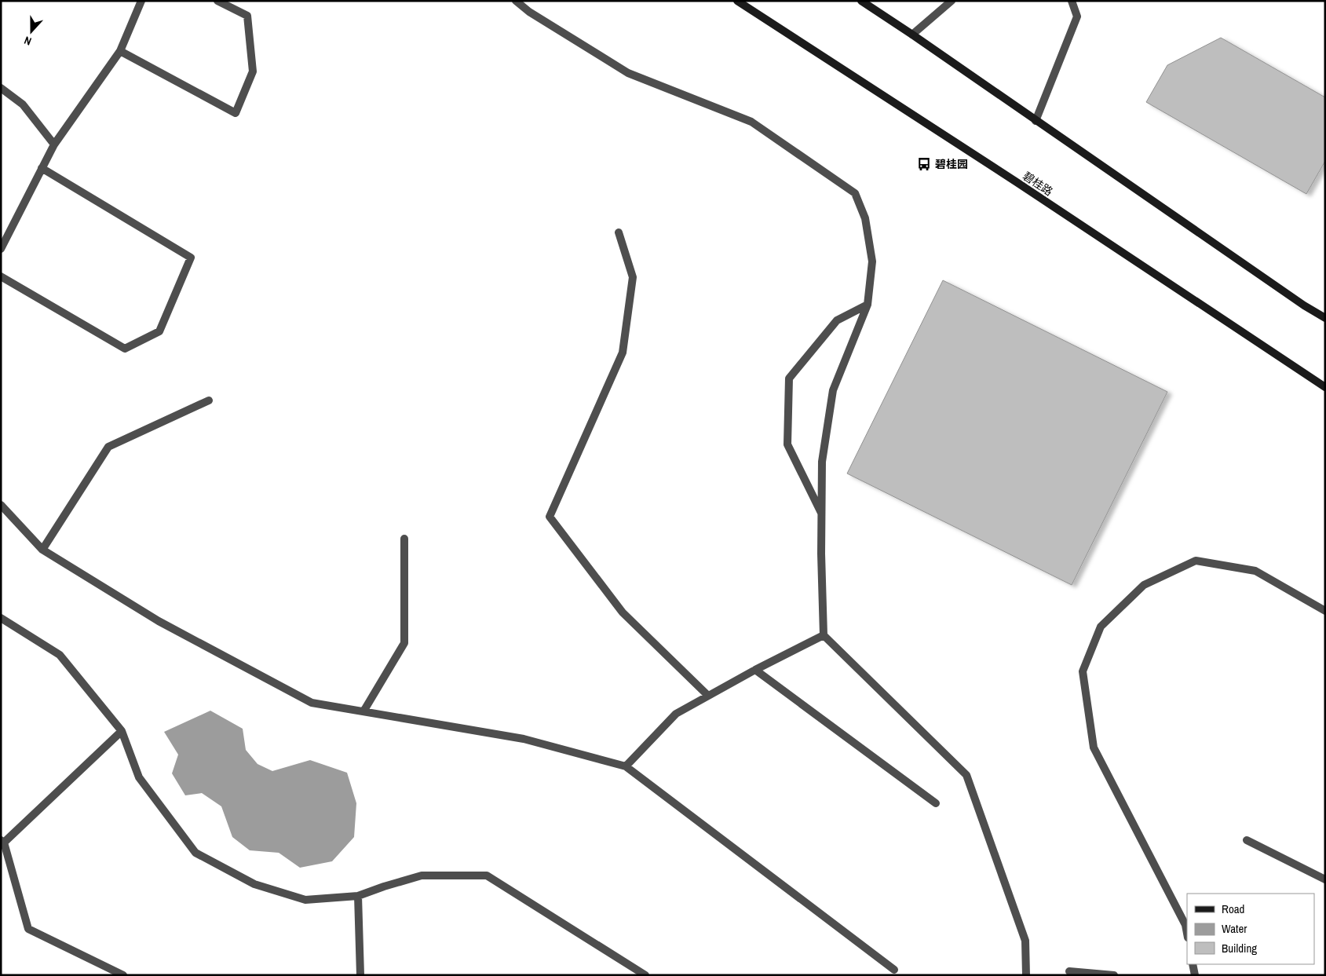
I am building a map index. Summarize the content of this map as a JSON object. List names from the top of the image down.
{
  "streets": {
    "street": ["碧桂路"]
  },
  "places": {
    "bus stop": ["碧桂园"]
  },
  "legend": ["Road", "Water", "Building"],
  "north": "bottom"
}
